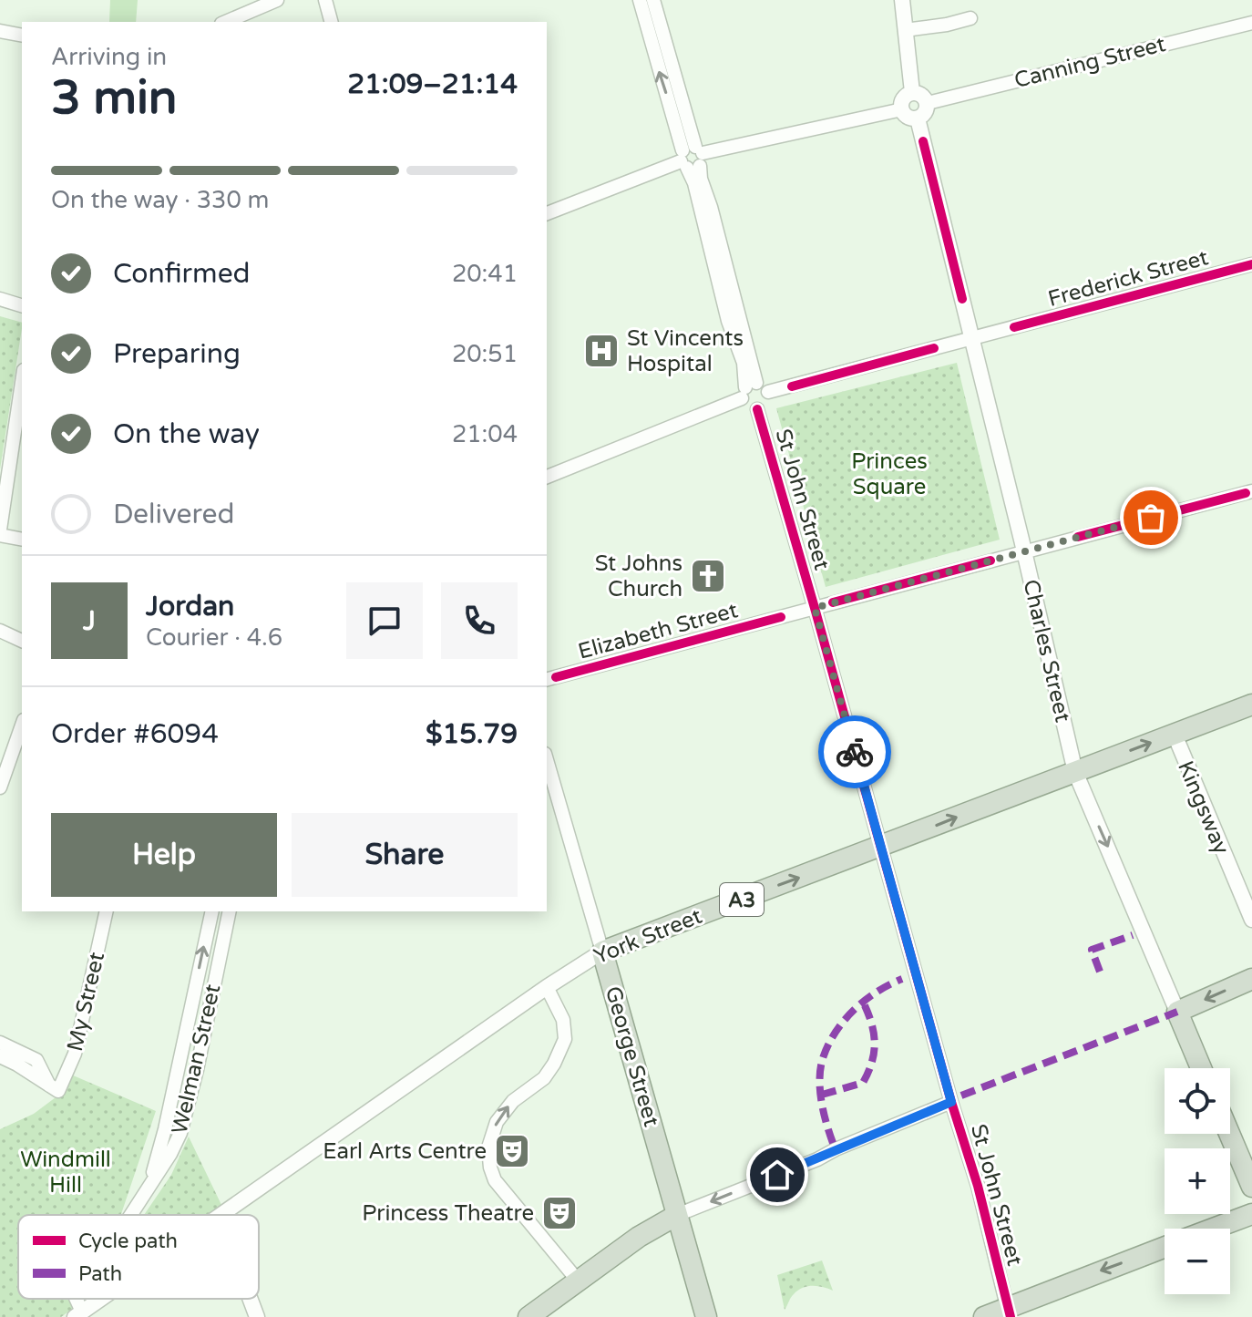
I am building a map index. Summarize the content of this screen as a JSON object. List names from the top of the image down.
{
  "streets": {
    "highway": [
      "Charles Street",
      "A3",
      "York Street",
      "George Street"
    ],
    "street": [
      "Canning Street",
      "Frederick Street",
      "St John Street",
      "Elizabeth Street",
      "Kingsway",
      "My Street",
      "Welman Street"
    ]
  },
  "crossings": [
    ["Canning Street", "Charles Street"],
    ["Frederick Street", "St John Street"],
    ["Frederick Street", "Charles Street"],
    ["St John Street", "Elizabeth Street"],
    ["St John Street", "York Street"],
    ["Elizabeth Street", "Charles Street"],
    ["Charles Street", "York Street"],
    ["Kingsway", "York Street"],
    ["York Street", "George Street"]
  ],
  "one_way": ["York Street"],
  "parks": ["Princes Square", "Windmill Hill"],
  "places": {
    "hospital": ["St Vincents Hospital"],
    "church": ["St Johns Church"],
    "theatre": ["Earl Arts Centre", "Princess Theatre"]
  },
  "legend": ["Cycle path", "Path"],
  "page": {
    "heading": ["3 min", "Arriving in", "21:09–21:14"],
    "panel": [
      "Jordan",
      "Courier · 4.6",
      "Order #6094",
      "$15.79"
    ],
    "bar": "On the way · 330 m",
    "list": [
      ["Confirmed", "20:41"],
      ["Preparing", "20:51"],
      ["On the way", "21:04"],
      "Delivered"
    ],
    "round": "J",
    "buttons": ["Help", "Share"],
    "map_buttons": ["+", "−"]
  }
}
